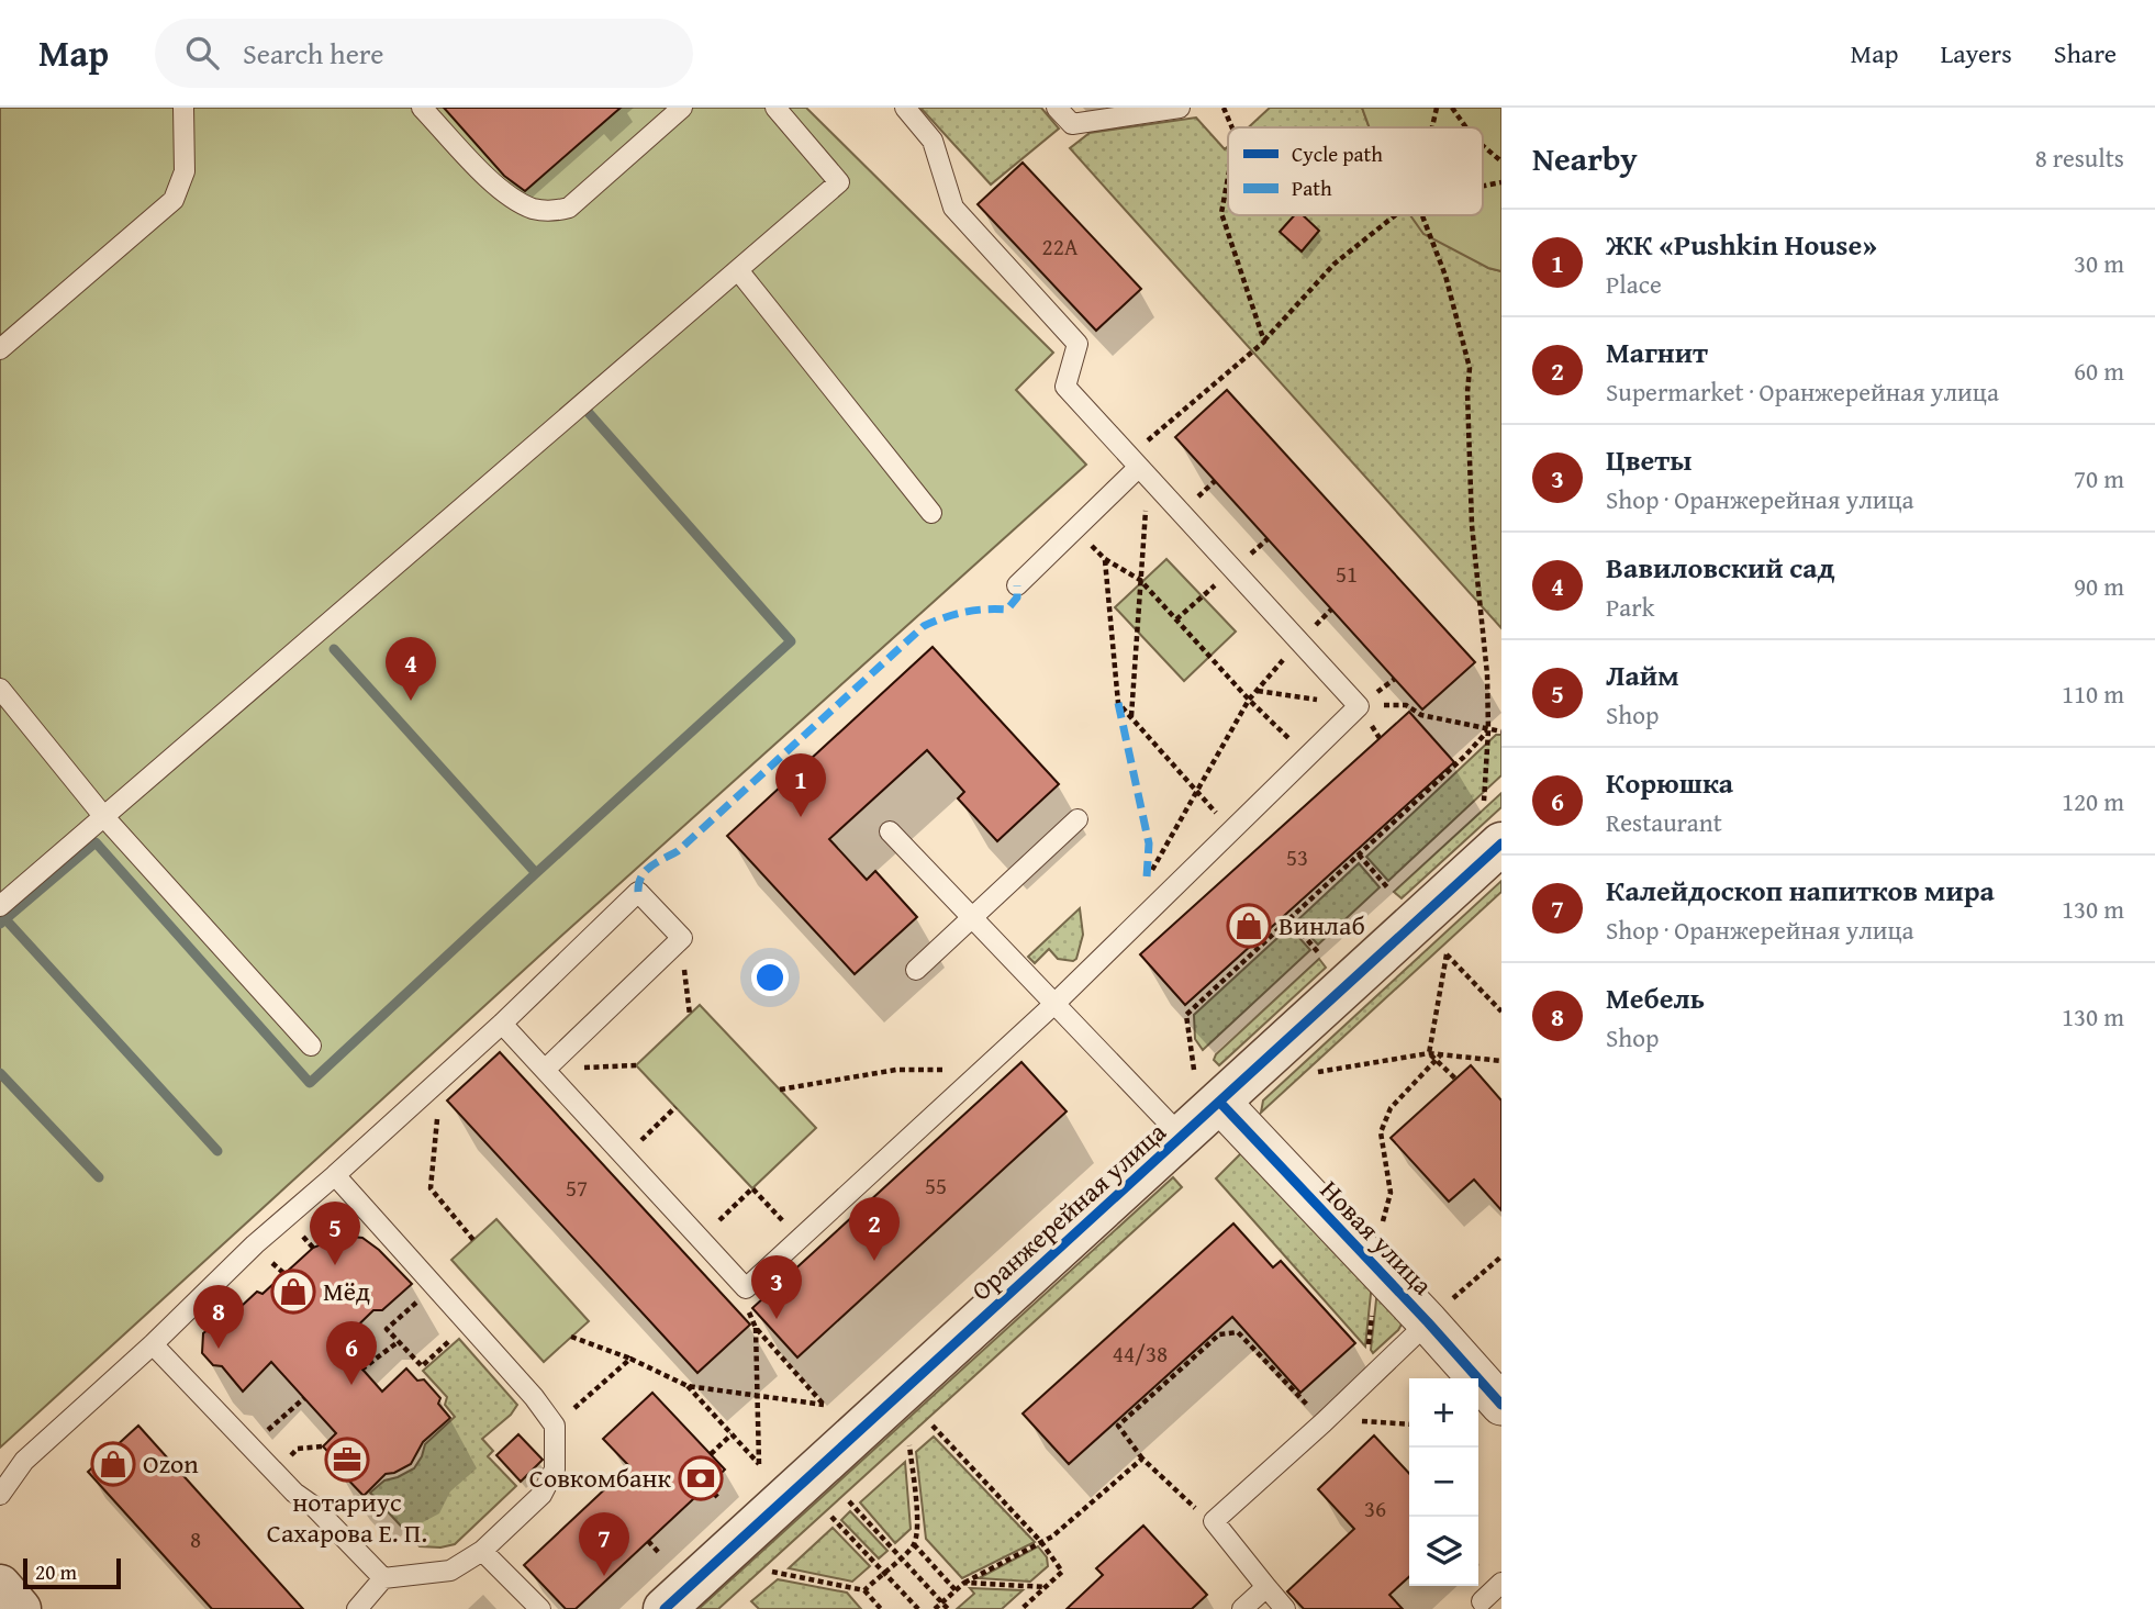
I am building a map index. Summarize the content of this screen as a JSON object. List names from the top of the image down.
{
  "streets": {
    "street": ["Оранжерейная улица", "Новая улица"]
  },
  "crossings": [
    ["Оранжерейная улица", "Новая улица"]
  ],
  "places": {
    "shop": ["Винлаб", "Мёд", "Ozon"],
    "office": ["нотариус Сахарова Е. П."],
    "bank": ["Совкомбанк"]
  },
  "house_numbers": [
    "22А",
    "51",
    "53",
    "55",
    "57",
    "44/38",
    "36",
    "8"
  ],
  "legend": ["Cycle path", "Path"],
  "scale_bar": "20 m",
  "page": {
    "header": "Map",
    "search": "Search here",
    "nav": ["Map", "Layers", "Share"],
    "heading": ["Nearby", "8 results"],
    "list": [
      {
        "mark": "1",
        "name": "ЖК «Pushkin House»",
        "note": "Place",
        "value": "30 m"
      },
      {
        "mark": "2",
        "name": "Магнит",
        "note": "Supermarket · Оранжерейная улица",
        "value": "60 m"
      },
      {
        "mark": "3",
        "name": "Цветы",
        "note": "Shop · Оранжерейная улица",
        "value": "70 m"
      },
      {
        "mark": "4",
        "name": "Вавиловский сад",
        "note": "Park",
        "value": "90 m"
      },
      {
        "mark": "5",
        "name": "Лайм",
        "note": "Shop",
        "value": "110 m"
      },
      {
        "mark": "6",
        "name": "Корюшка",
        "note": "Restaurant",
        "value": "120 m"
      },
      {
        "mark": "7",
        "name": "Калейдоскоп напитков мира",
        "note": "Shop · Оранжерейная улица",
        "value": "130 m"
      },
      {
        "mark": "8",
        "name": "Мебель",
        "note": "Shop",
        "value": "130 m"
      }
    ],
    "pins": [
      "4",
      "1",
      "2",
      "5",
      "3",
      "8",
      "6",
      "7"
    ],
    "map_buttons": ["+", "−"],
    "scale": "20 m"
  }
}
